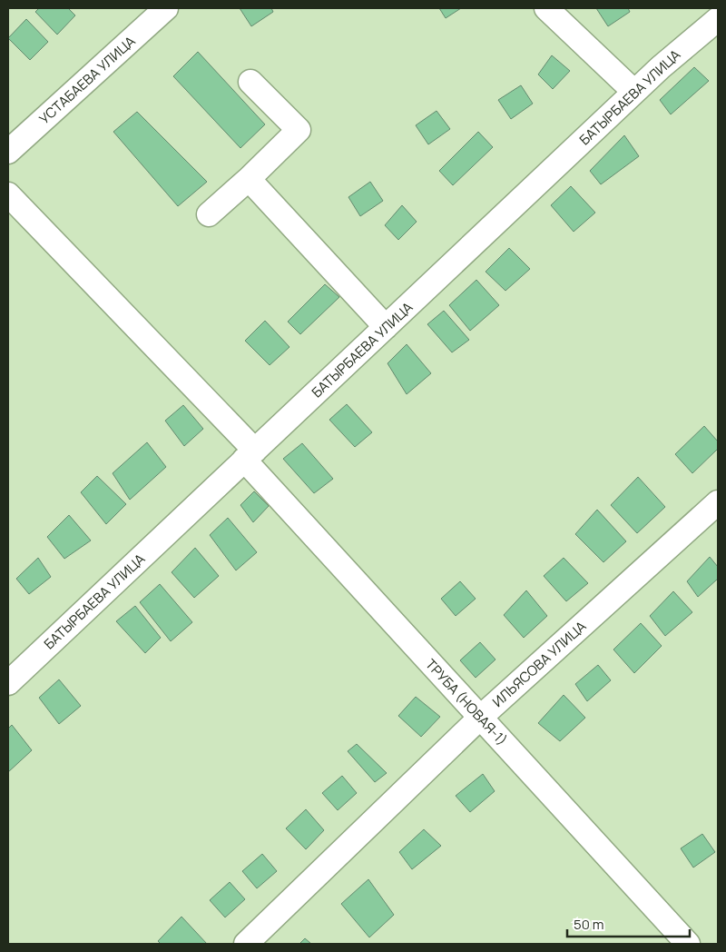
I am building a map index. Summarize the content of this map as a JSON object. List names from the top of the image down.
{
  "streets": {
    "street": [
      "УСТАБАЕВА УЛИЦА",
      "БАТЫРБАЕВА УЛИЦА",
      "ИЛЬЯСОВА УЛИЦА",
      "ТРУБА (НОВАЯ-1)"
    ]
  },
  "crossings": [
    ["БАТЫРБАЕВА УЛИЦА", "ТРУБА (НОВАЯ-1)"],
    ["ИЛЬЯСОВА УЛИЦА", "ТРУБА (НОВАЯ-1)"]
  ],
  "scale_bar": "50 m"
}
